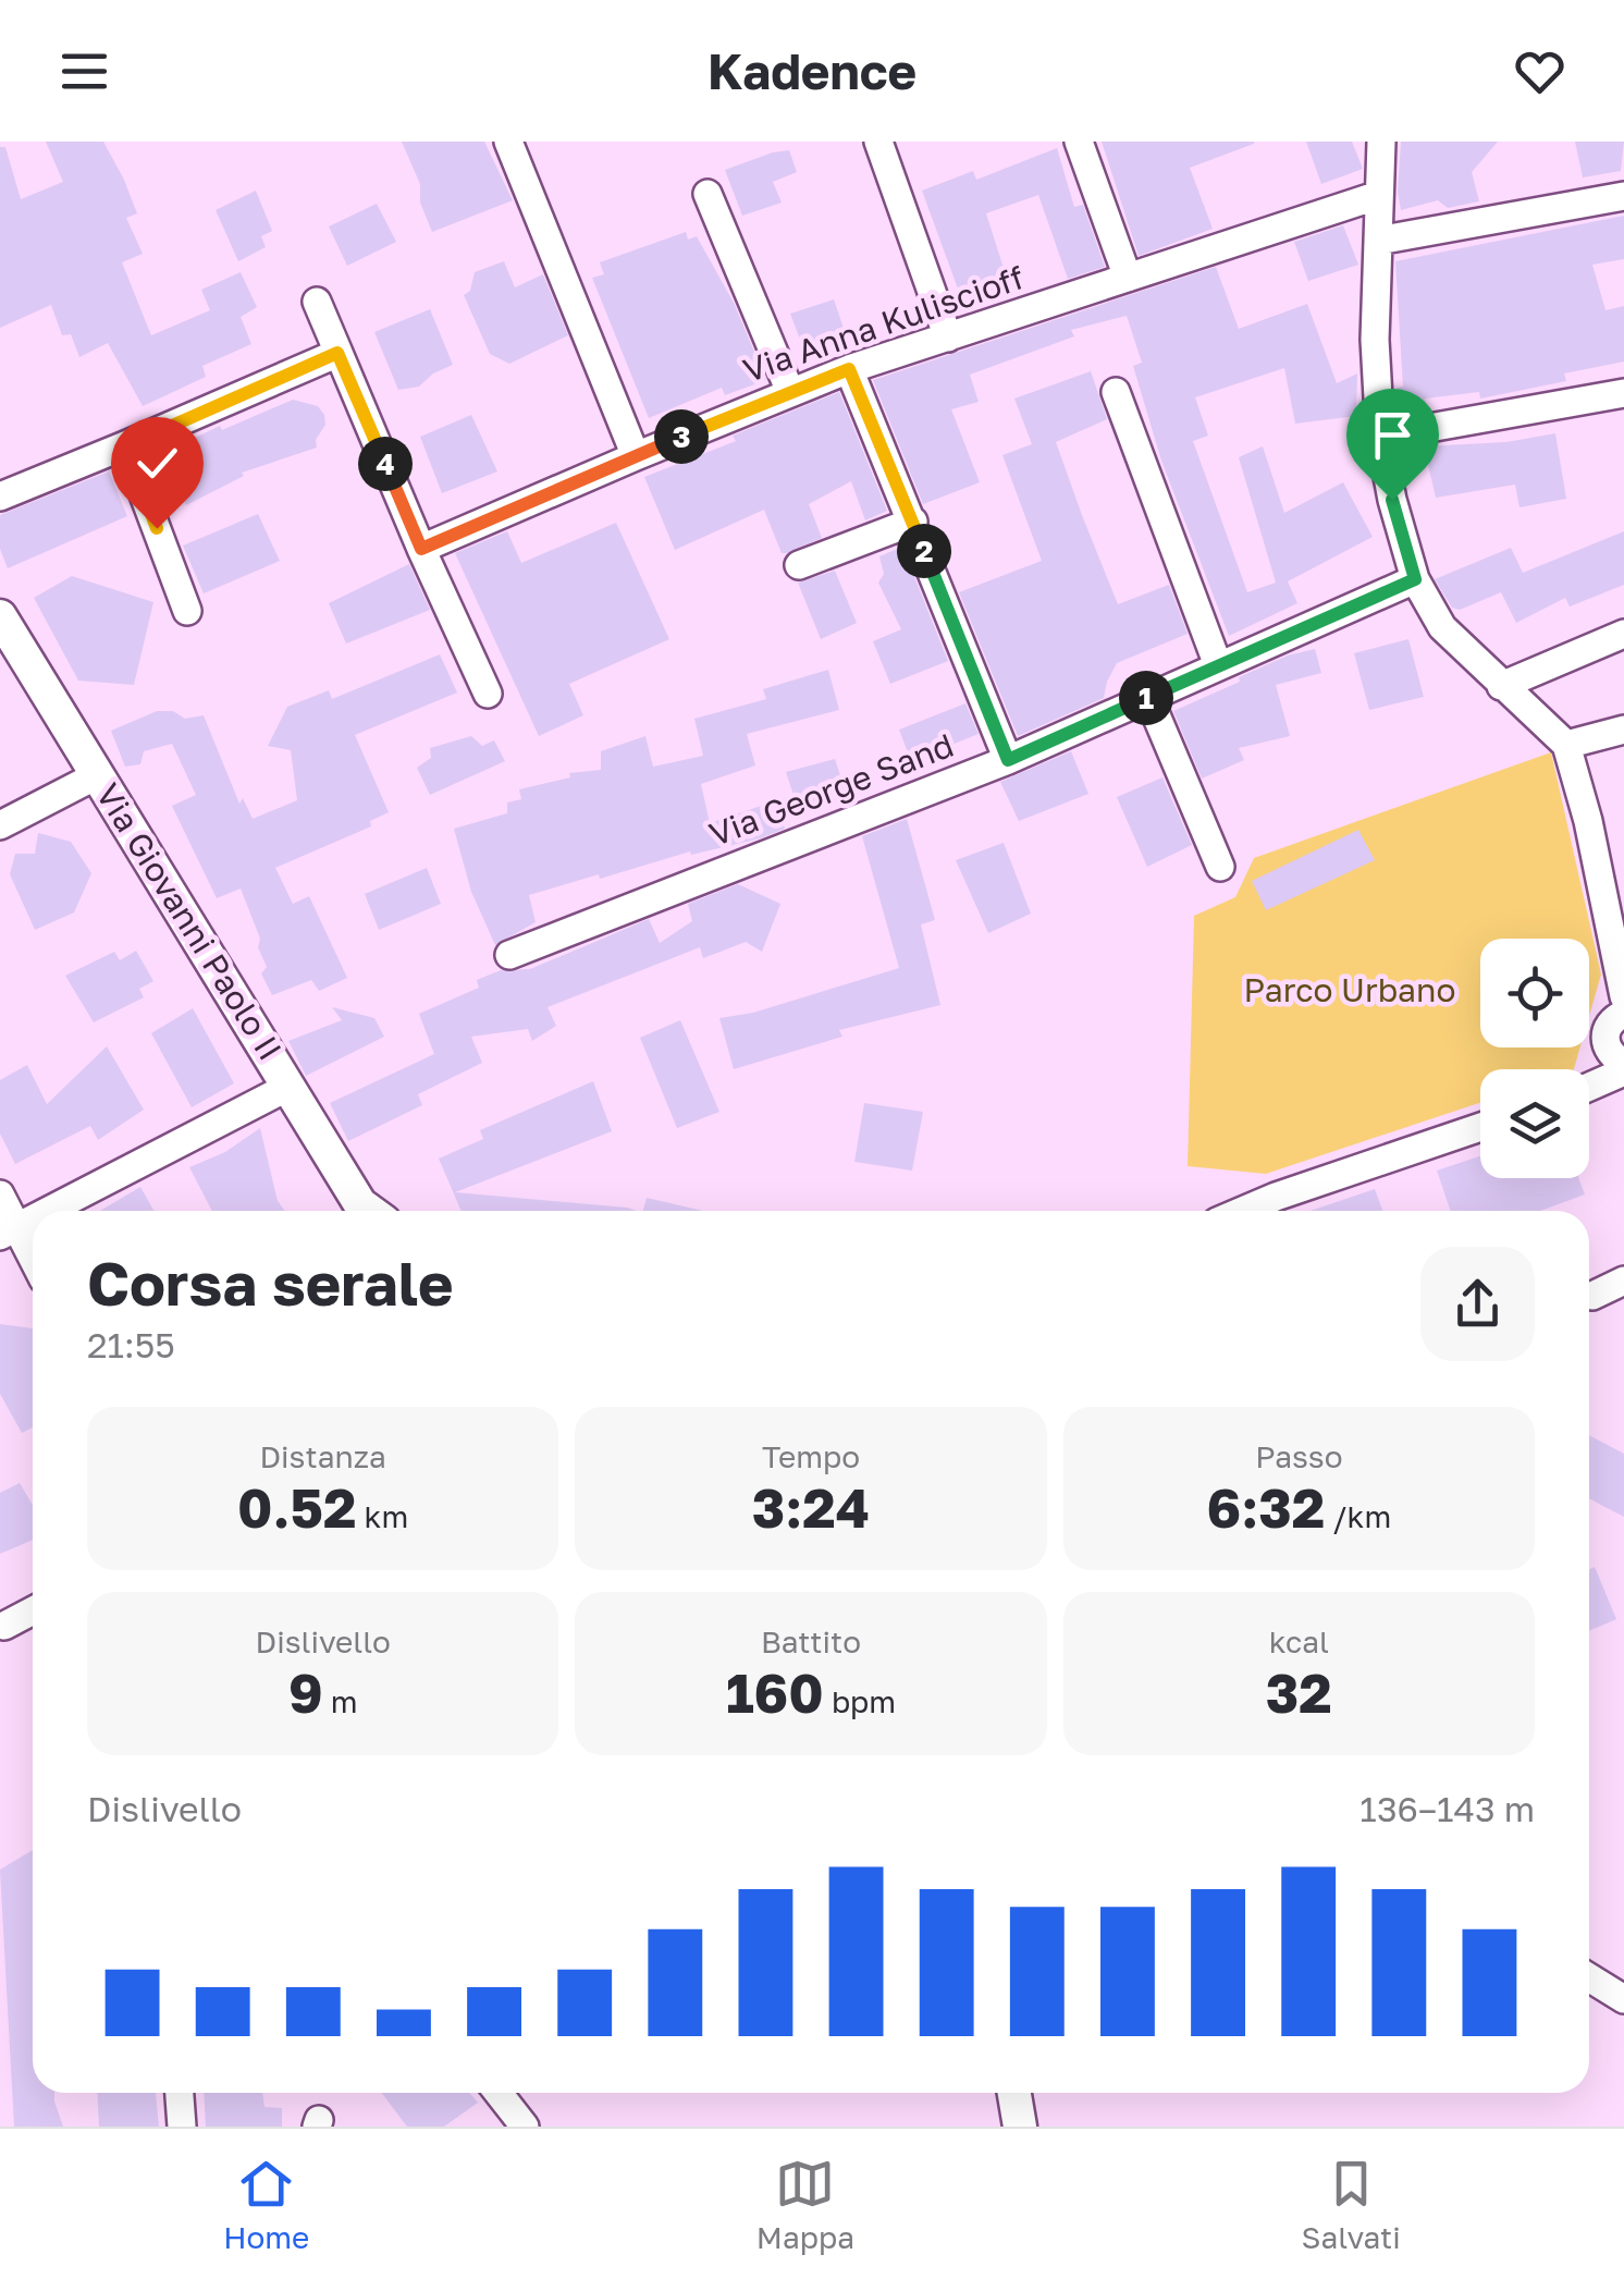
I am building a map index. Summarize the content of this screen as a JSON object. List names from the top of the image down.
{
  "streets": {
    "street": ["Via Anna Kuliscioff", "Via George Sand", "Via Giovanni Paolo II"]
  },
  "parks": ["Parco Urbano"],
  "page": {
    "header": "Kadence",
    "pins": [
      "3",
      "4",
      "2",
      "1"
    ],
    "heading": ["Corsa serale", "21:55"],
    "stats": [
      ["Distanza", "0.52 km"],
      ["Tempo", "3:24"],
      ["Passo", "6:32 /km"],
      ["Dislivello", "9 m"],
      ["Battito", "160 bpm"],
      ["kcal", "32"]
    ],
    "chart": ["Dislivello", "136–143 m"],
    "tabs": ["Home", "Mappa", "Salvati"]
  }
}
